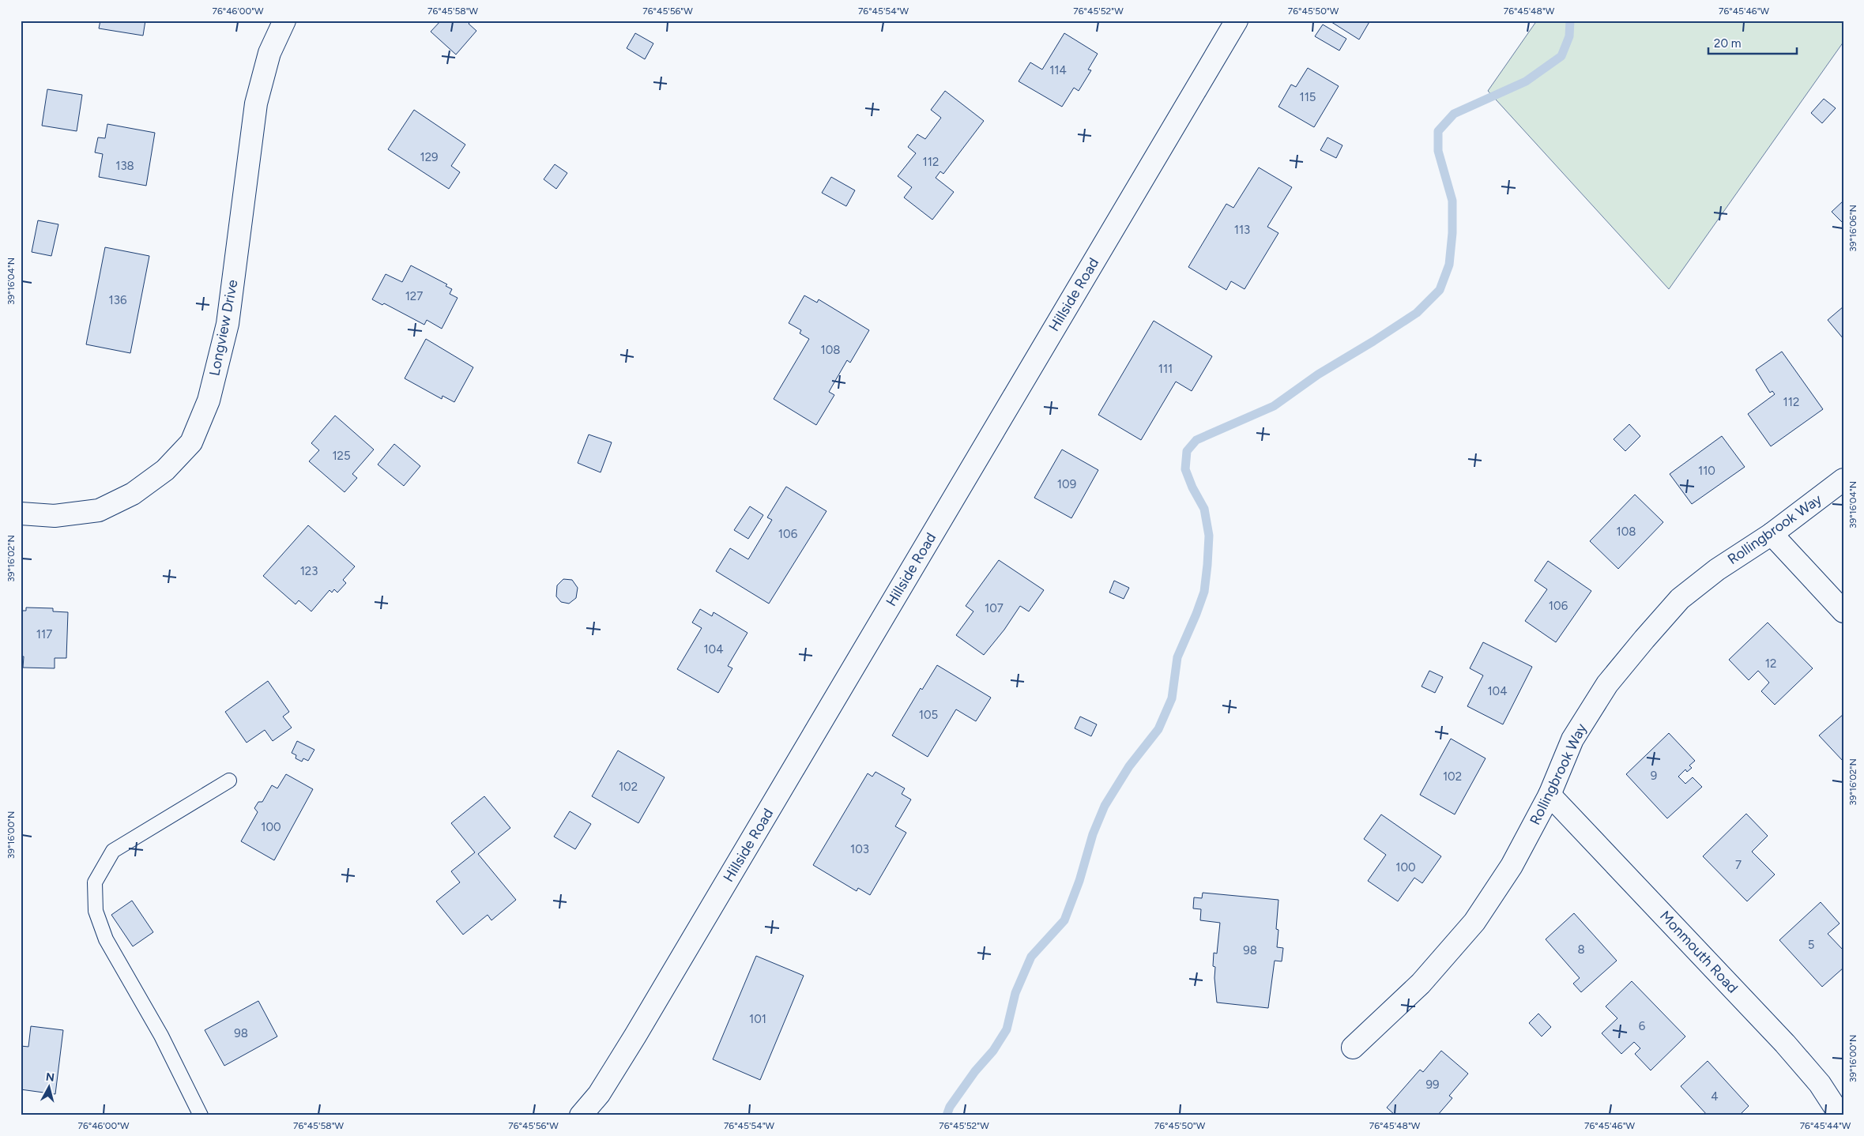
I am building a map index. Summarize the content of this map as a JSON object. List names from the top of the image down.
{
  "streets": {
    "street": [
      "Hillside Road",
      "Longview Drive",
      "Rollingbrook Way",
      "Monmouth Road"
    ]
  },
  "crossings": [
    ["Rollingbrook Way", "Monmouth Road"]
  ],
  "house_numbers": [
    "114",
    "115",
    "129",
    "112",
    "138",
    "113",
    "127",
    "136",
    "108",
    "111",
    "112",
    "125",
    "110",
    "109",
    "108",
    "106",
    "123",
    "106",
    "107",
    "117",
    "104",
    "12",
    "104",
    "105",
    "9",
    "102",
    "102",
    "100",
    "103",
    "7",
    "100",
    "5",
    "8",
    "98",
    "101",
    "6",
    "98",
    "99",
    "4"
  ],
  "scale_bar": "20 m",
  "north": "top",
  "coordinates": [
    "76°46'00\"W",
    "76°45'58\"W",
    "76°45'56\"W",
    "76°45'54\"W",
    "76°45'52\"W",
    "76°45'50\"W",
    "76°45'48\"W",
    "76°45'46\"W",
    "39°16'06\"N",
    "39°16'04\"N",
    "39°16'02\"N",
    "39°16'00\"N",
    "76°45'44\"W"
  ]
}
